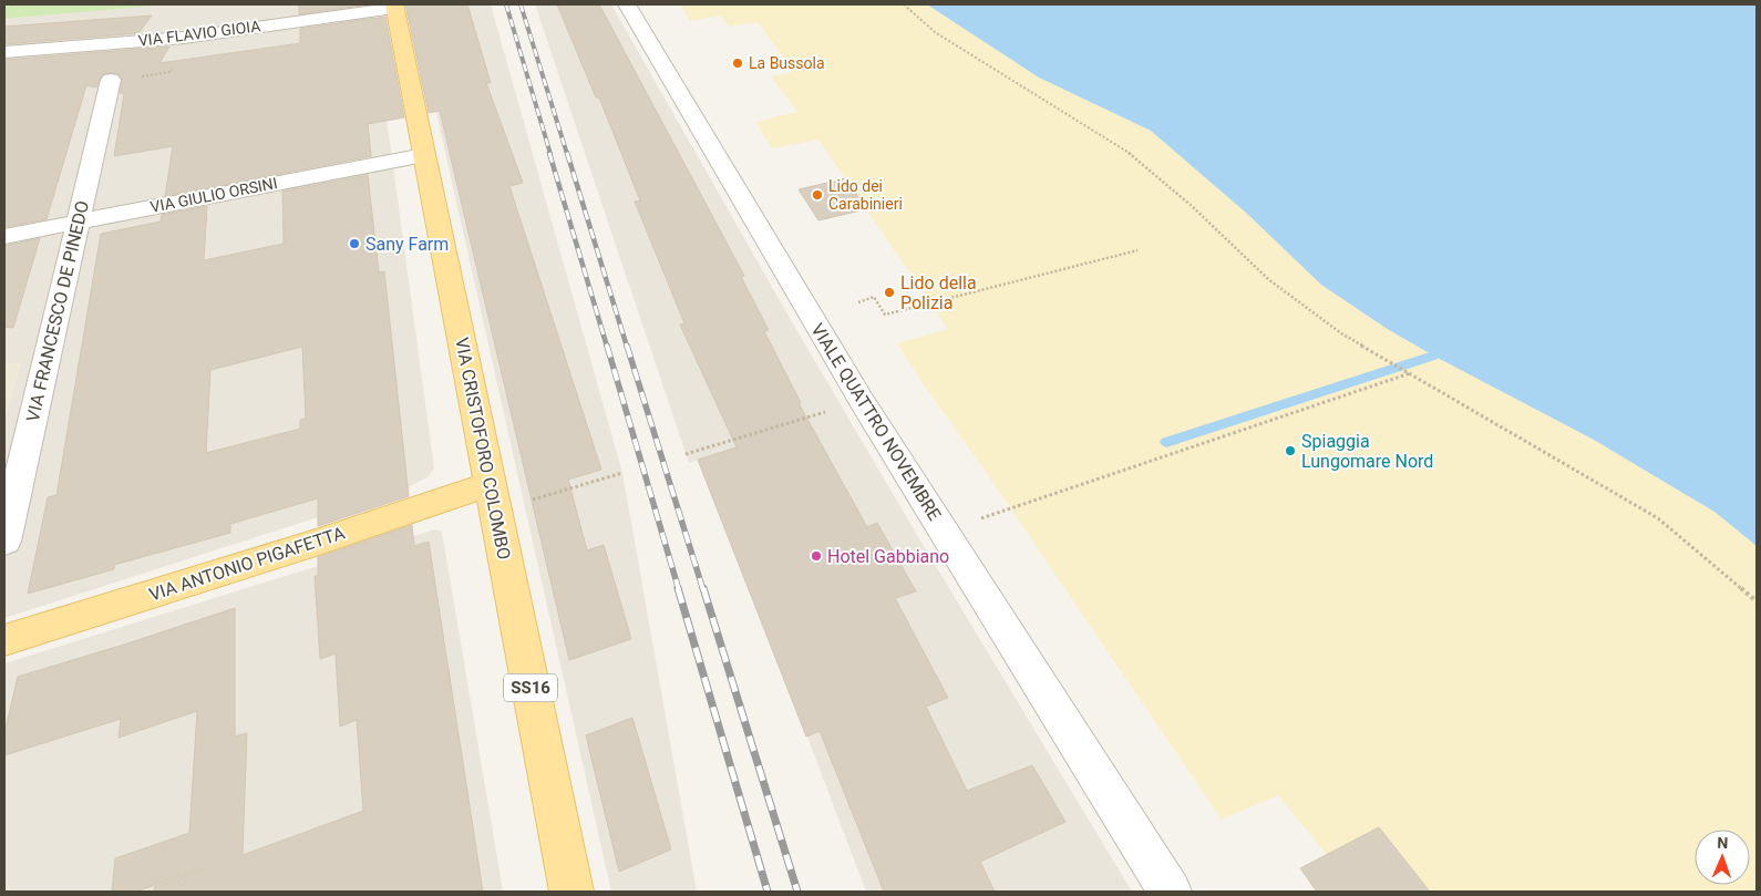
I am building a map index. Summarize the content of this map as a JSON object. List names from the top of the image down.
{
  "streets": {
    "main road": ["VIA CRISTOFORO COLOMBO", "VIA ANTONIO PIGAFETTA", "SS16"],
    "street": [
      "VIA FLAVIO GIOIA",
      "VIA GIULIO ORSINI",
      "VIA FRANCESCO DE PINEDO",
      "VIALE QUATTRO NOVEMBRE"
    ]
  },
  "crossings": [
    ["VIA FLAVIO GIOIA", "VIA CRISTOFORO COLOMBO"],
    ["VIA GIULIO ORSINI", "VIA FRANCESCO DE PINEDO"],
    ["VIA GIULIO ORSINI", "VIA CRISTOFORO COLOMBO"],
    ["VIA CRISTOFORO COLOMBO", "VIA ANTONIO PIGAFETTA"]
  ],
  "places": [
    "La Bussola",
    "Lido dei Carabinieri",
    "Sany Farm",
    "Lido della Polizia",
    "Spiaggia Lungomare Nord",
    "Hotel Gabbiano"
  ],
  "north": "top"
}
